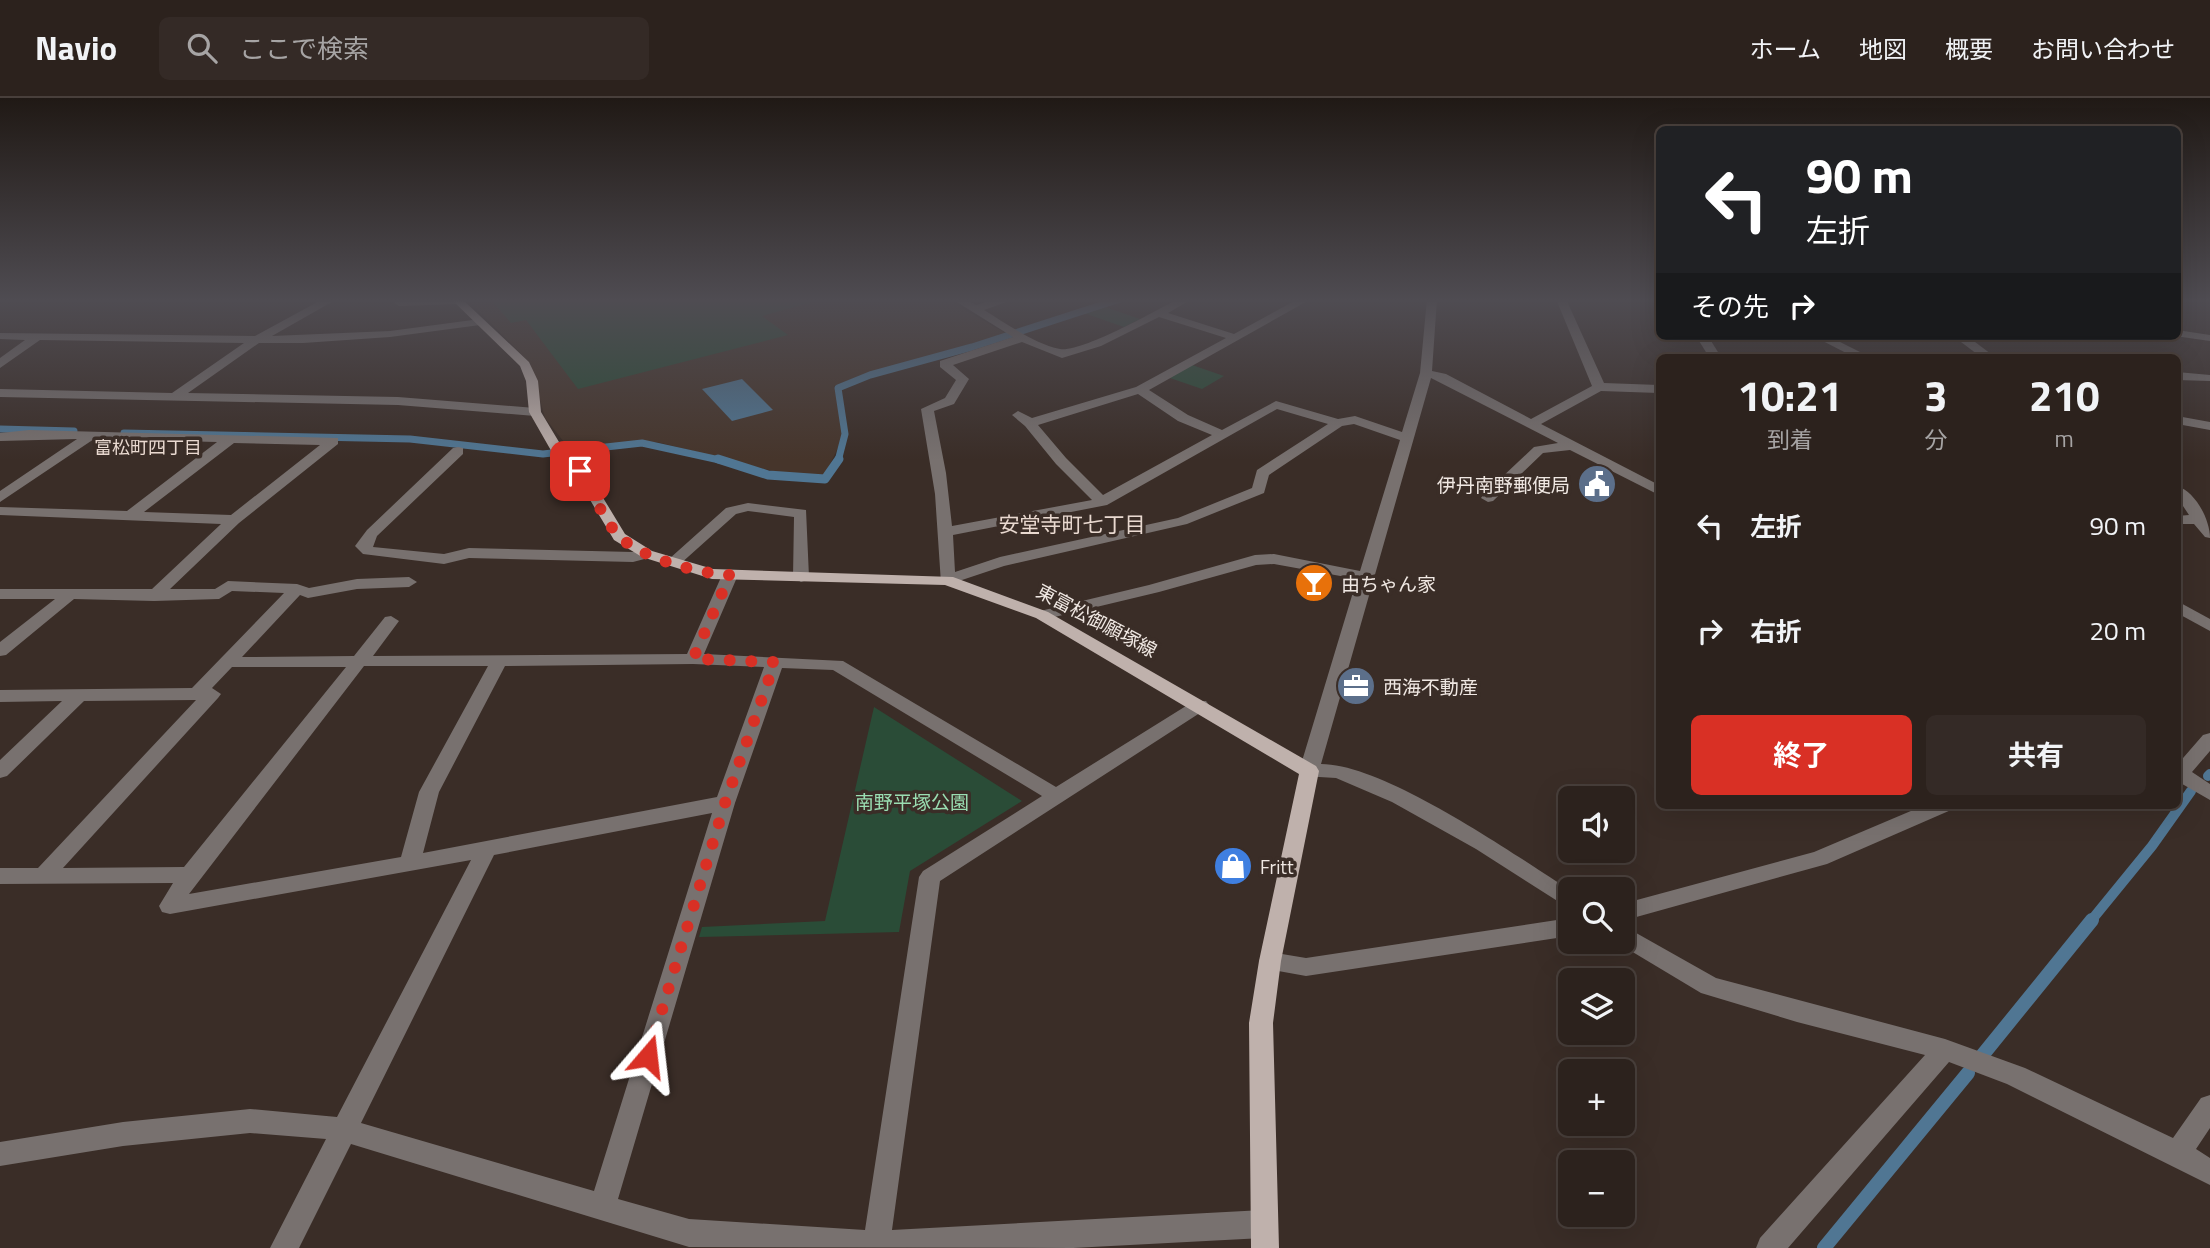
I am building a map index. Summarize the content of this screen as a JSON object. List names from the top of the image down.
{
  "streets": {
    "main road": ["東富松御願塚線"]
  },
  "districts": ["富松町四丁目", "安堂寺町七丁目"],
  "parks": ["南野平塚公園"],
  "places": {
    "public building": ["伊丹南野郵便局"],
    "bar": ["由ちゃん家"],
    "office": ["西海不動産"],
    "shop": ["Fritt"]
  },
  "page": {
    "header": "Navio",
    "search": "ここで検索",
    "nav": [
      "ホーム",
      "地図",
      "概要",
      "お問い合わせ"
    ],
    "turn": ["90 m", "左折"],
    "then": "その先",
    "eta": [
      "10:21",
      "到着",
      "3",
      "分",
      "210",
      "m"
    ],
    "list": [
      {
        "name": "左折",
        "value": "90 m"
      },
      {
        "name": "右折",
        "value": "20 m"
      }
    ],
    "buttons": ["終了", "共有"],
    "map_buttons": ["+", "−"]
  }
}
